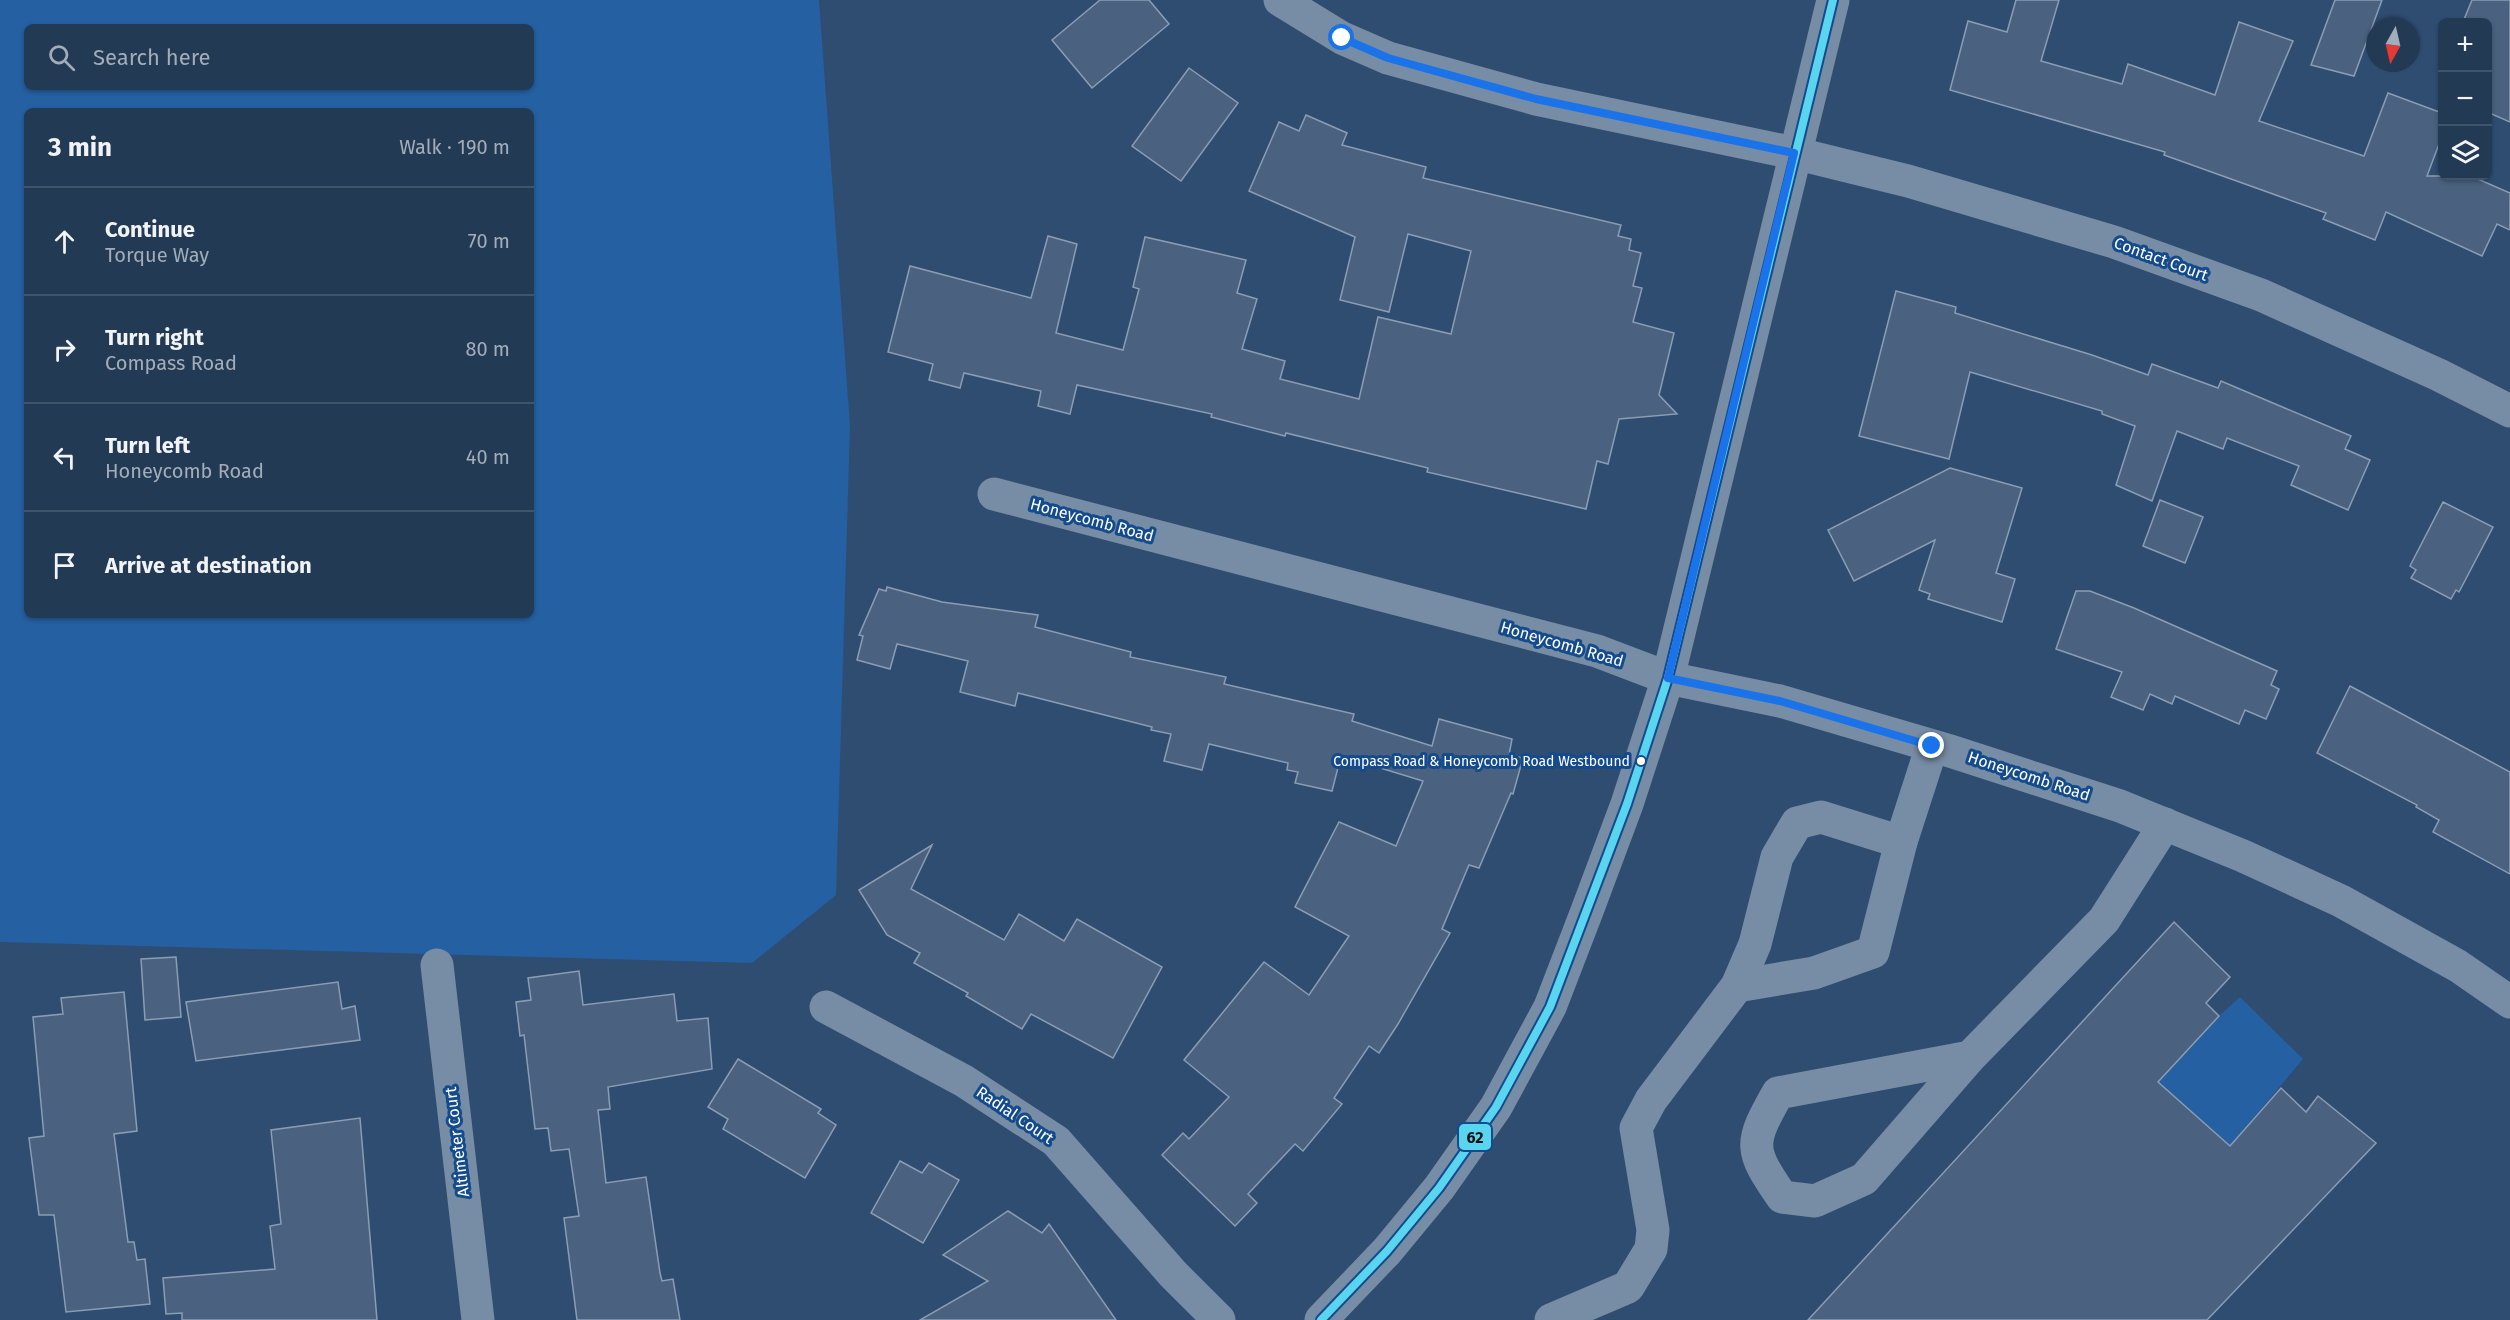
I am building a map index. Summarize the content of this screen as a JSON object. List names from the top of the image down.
{
  "streets": {
    "street": [
      "Contact Court",
      "Honeycomb Road",
      "Radial Court",
      "Altimeter Court"
    ]
  },
  "places": ["Compass Road & Honeycomb Road Westbound"],
  "lines": ["transit line 62"],
  "north": "bottom",
  "page": {
    "map_buttons": ["+", "−"],
    "search": "Search here",
    "heading": ["3 min", "Walk · 190 m"],
    "list": [
      ["Continue", "Torque Way", "70 m"],
      ["Turn right", "Compass Road", "80 m"],
      ["Turn left", "Honeycomb Road", "40 m"],
      "Arrive at destination"
    ]
  }
}
